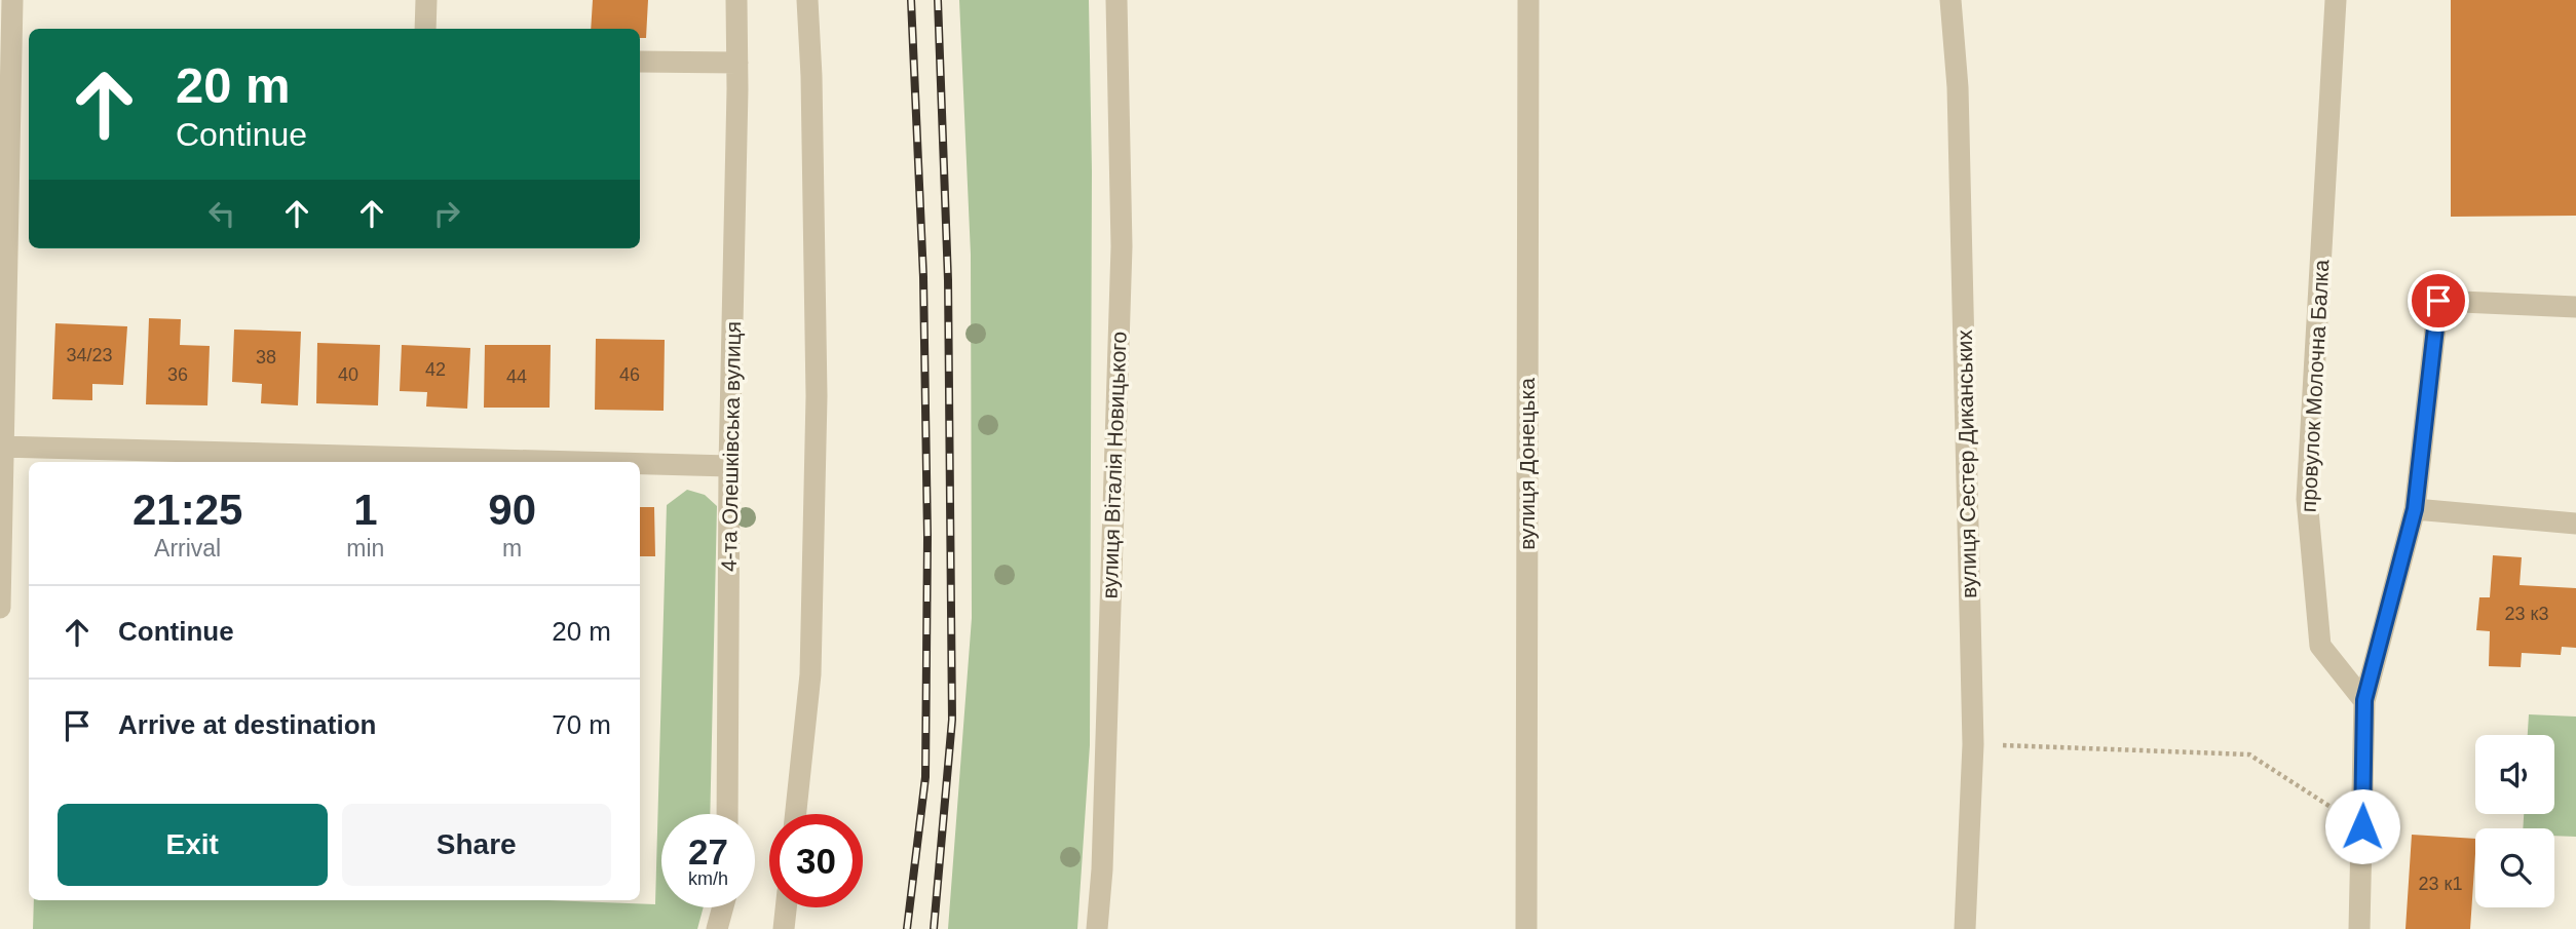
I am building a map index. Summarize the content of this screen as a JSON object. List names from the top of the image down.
{
  "streets": {
    "street": [
      "провулок Молочна Балка",
      "4-та Олешківська вулиця",
      "вулиця Донецька",
      "вулиця Сестер Диканських",
      "вулиця Віталія Новицького"
    ]
  },
  "house_numbers": [
    "34/23",
    "38",
    "42",
    "36",
    "40",
    "46",
    "44",
    "23 к3",
    "23 к1"
  ],
  "page": {
    "turn": ["20 m", "Continue"],
    "eta": [
      "21:25",
      "Arrival",
      "1",
      "min",
      "90",
      "m"
    ],
    "list": [
      {
        "name": "Continue",
        "value": "20 m"
      },
      {
        "name": "Arrive at destination",
        "value": "70 m"
      }
    ],
    "buttons": ["Exit", "Share"],
    "speed": "27 km/h",
    "limit": "30"
  }
}
